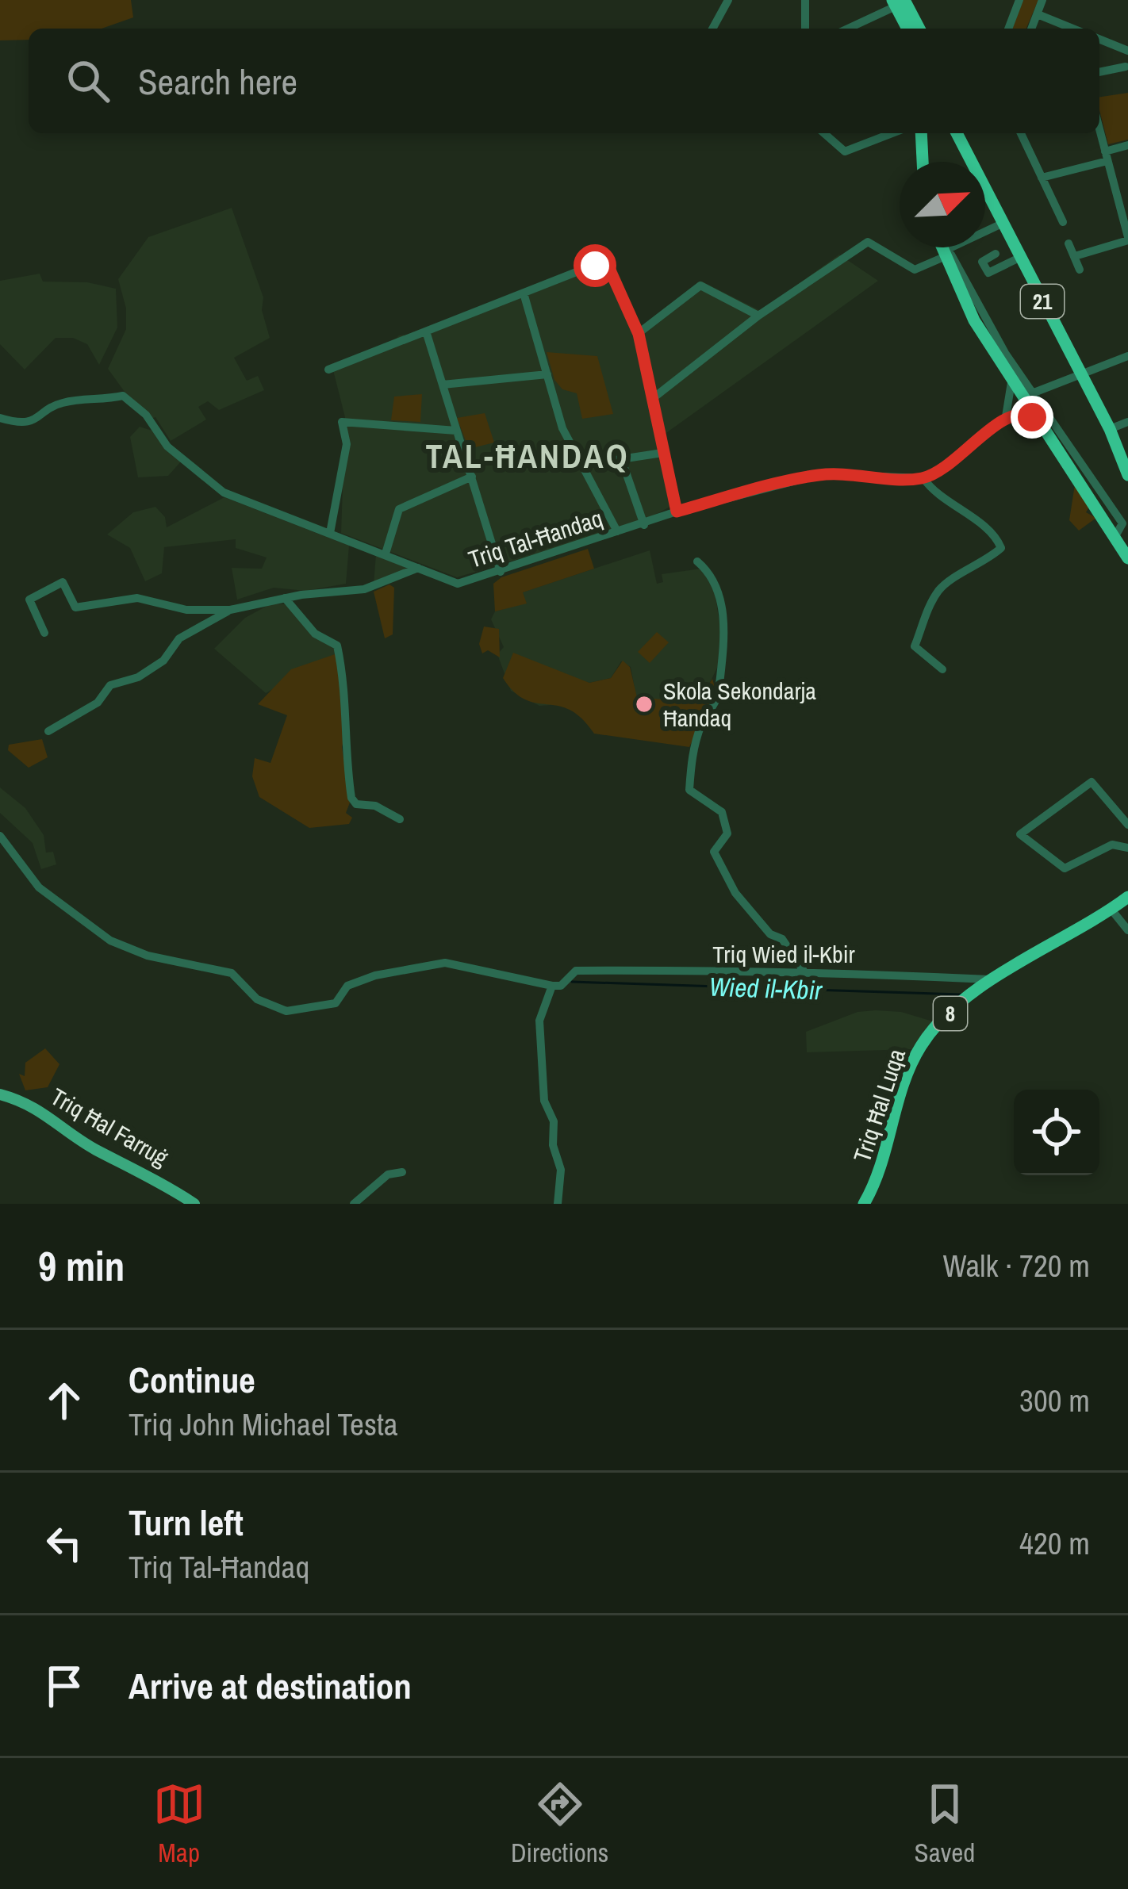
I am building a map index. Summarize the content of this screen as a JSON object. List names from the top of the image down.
{
  "streets": {
    "highway": ["21", "8", "Triq Ħal Luqa"],
    "main road": ["Triq Ħal Farruġ"],
    "street": ["Triq Tal-Ħandaq", "Triq Wied il-Kbir"]
  },
  "crossings": [
    ["Triq Wied il-Kbir", "Triq Ħal Luqa"]
  ],
  "districts": ["TAL-ĦANDAQ"],
  "water": ["Wied il-Kbir"],
  "places": ["Skola Sekondarja Ħandaq"],
  "north": "top right",
  "page": {
    "search": "Search here",
    "heading": ["9 min", "Walk · 720 m"],
    "list": [
      ["Continue", "Triq John Michael Testa", "300 m"],
      ["Turn left", "Triq Tal-Ħandaq", "420 m"],
      "Arrive at destination"
    ],
    "nav": ["Map", "Directions", "Saved"]
  }
}
